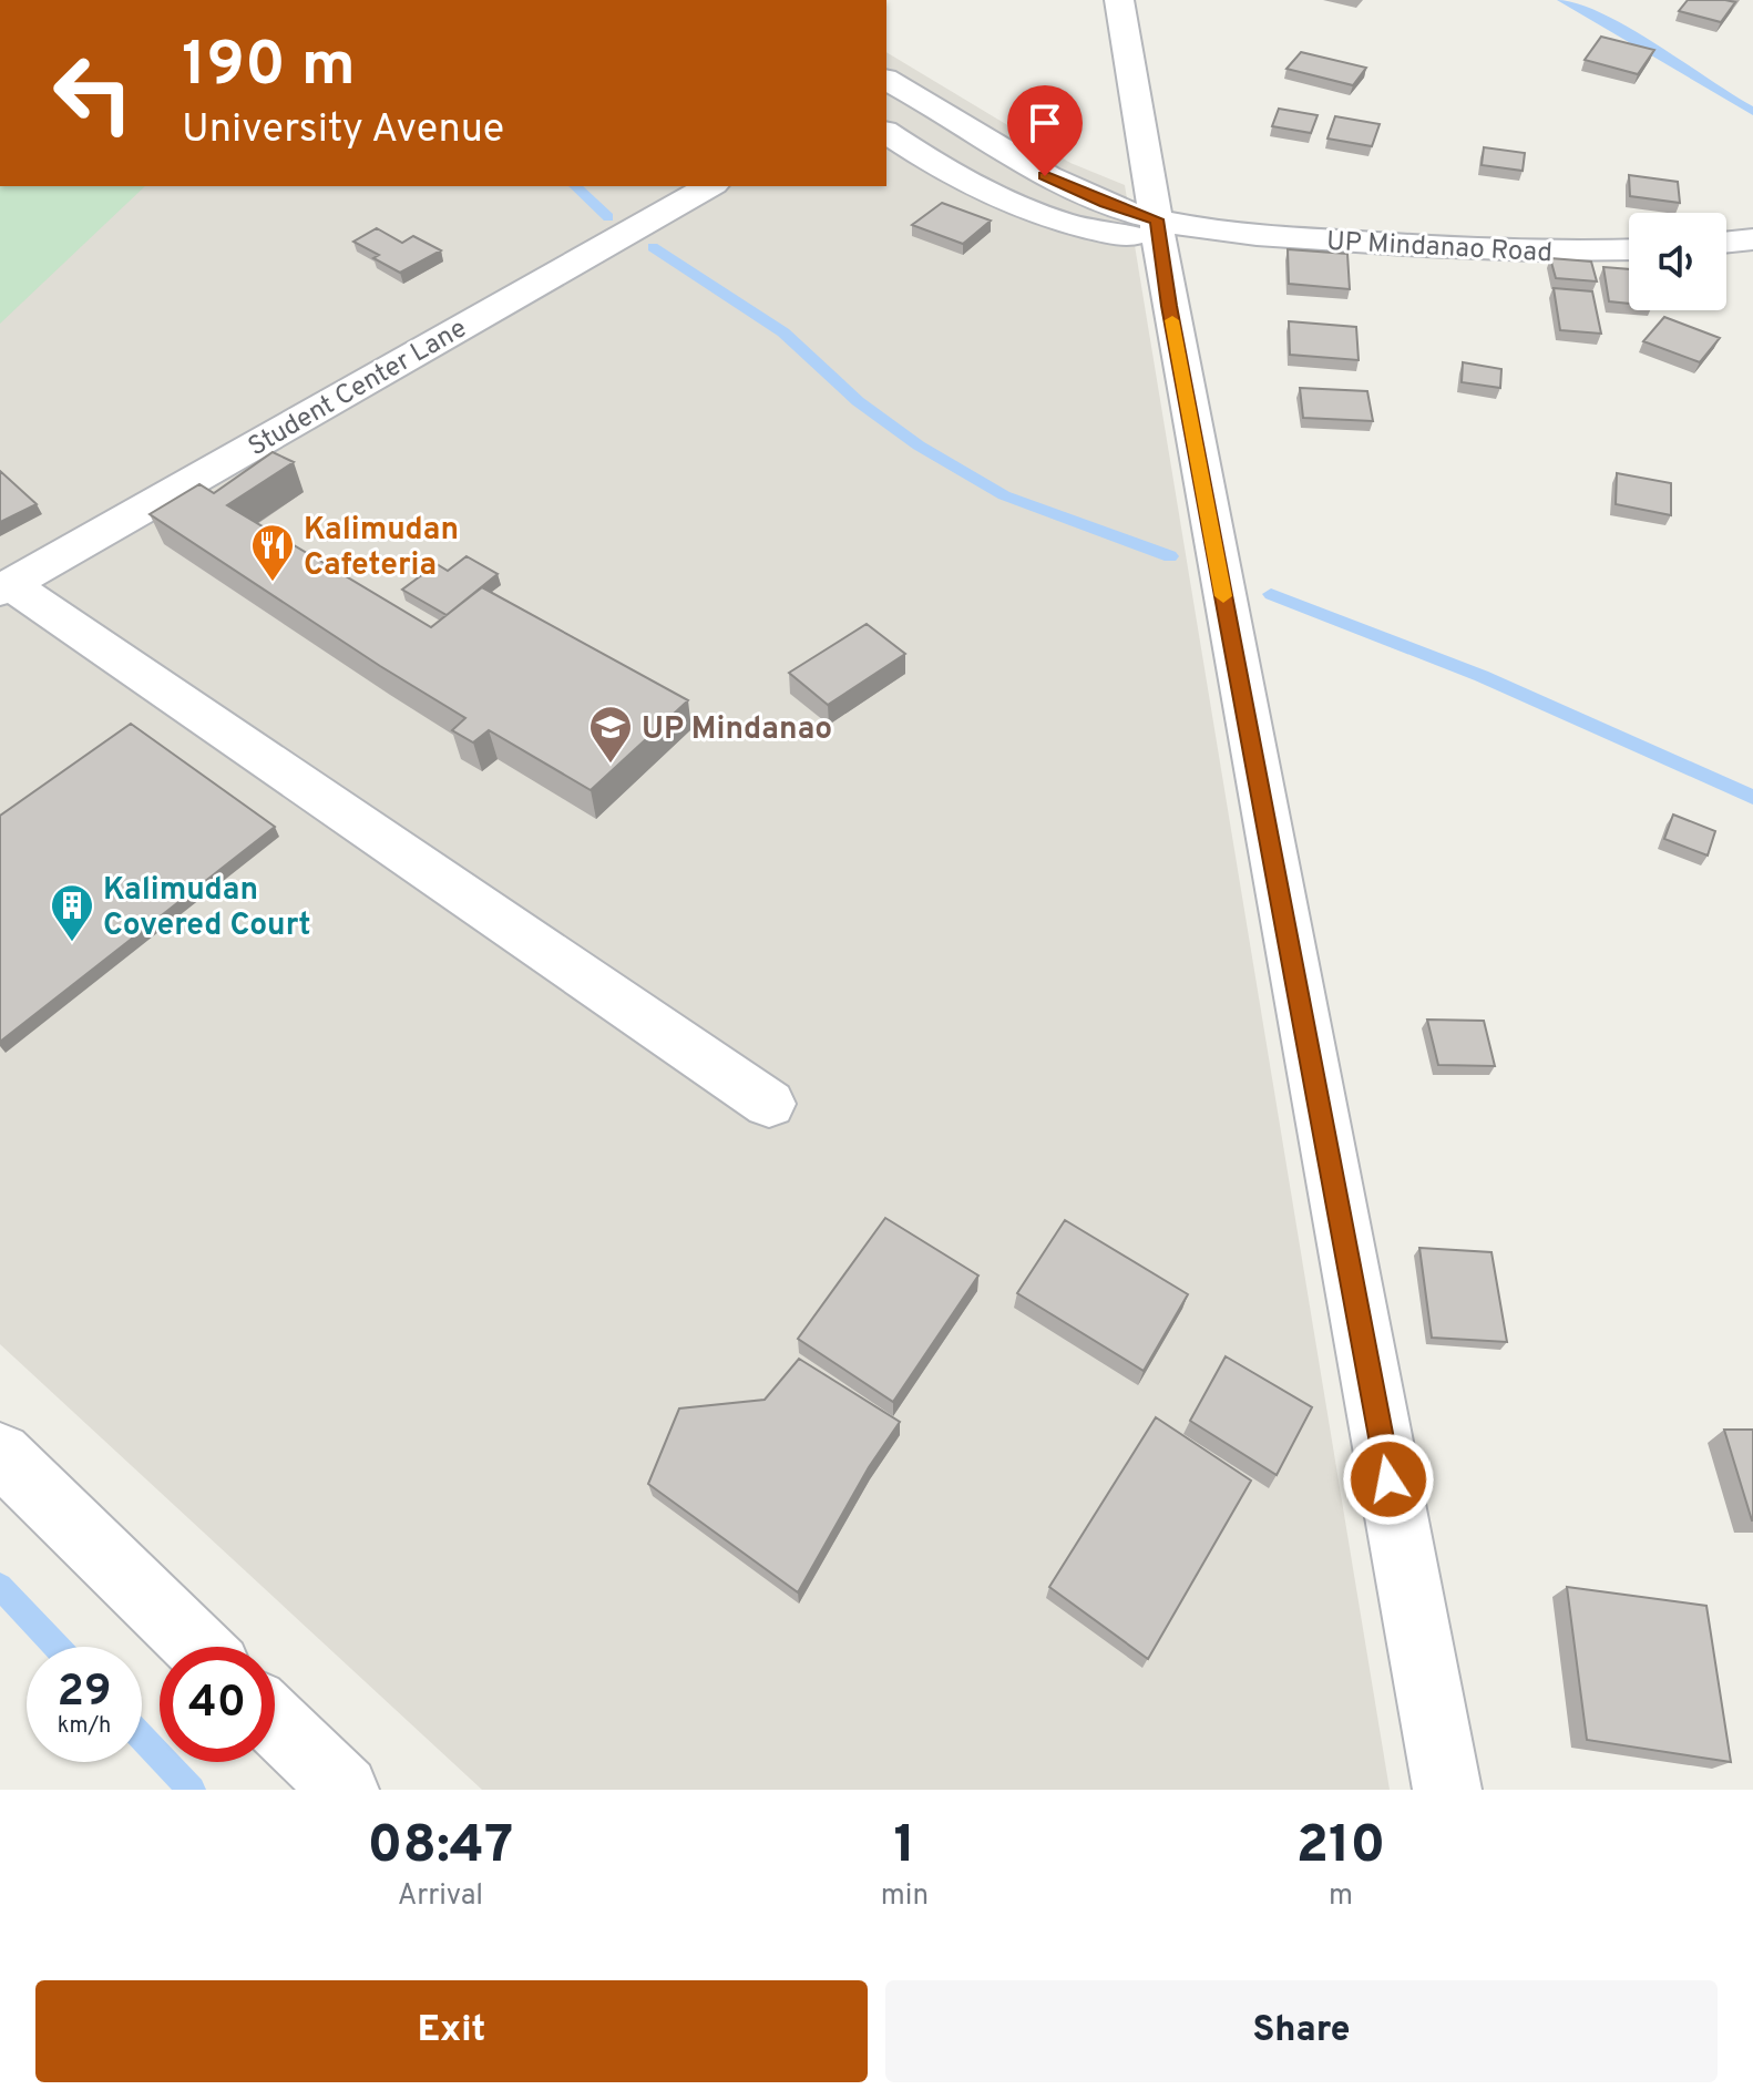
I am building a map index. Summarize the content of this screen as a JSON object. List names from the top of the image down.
{
  "streets": {
    "street": ["UP Mindanao Road", "Student Center Lane"]
  },
  "places": {
    "restaurant": ["Kalimudan Cafeteria"],
    "school or university": ["UP Mindanao"],
    "building": ["Kalimudan Covered Court"]
  },
  "page": {
    "turn": ["190 m", "University Avenue"],
    "speed": "29 km/h",
    "limit": "40",
    "eta": [
      "08:47",
      "Arrival",
      "1",
      "min",
      "210",
      "m"
    ],
    "buttons": ["Exit", "Share"]
  }
}
